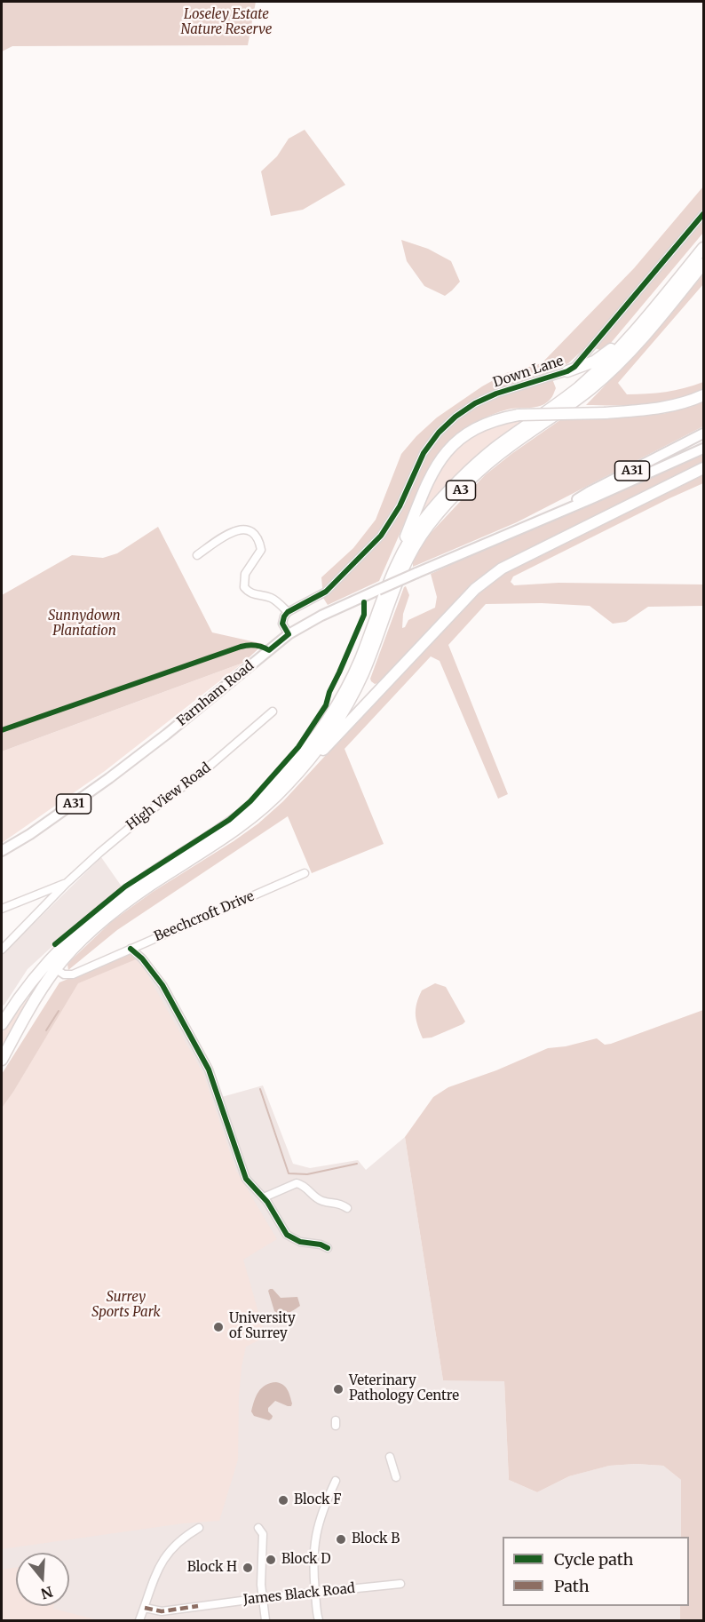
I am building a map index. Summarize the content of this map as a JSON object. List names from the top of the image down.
{
  "streets": {
    "highway": ["A3"],
    "main road": ["A31", "Farnham Road"],
    "street": [
      "Down Lane",
      "High View Road",
      "Beechcroft Drive",
      "James Black Road"
    ]
  },
  "crossings": [
    ["A3", "Beechcroft Drive"]
  ],
  "parks": ["Loseley Estate Nature Reserve", "Sunnydown Plantation", "Surrey Sports Park"],
  "places": [
    "University of Surrey",
    "Veterinary Pathology Centre",
    "Block F",
    "Block B",
    "Block D",
    "Block H"
  ],
  "legend": ["Cycle path", "Path"],
  "north": "bottom"
}
